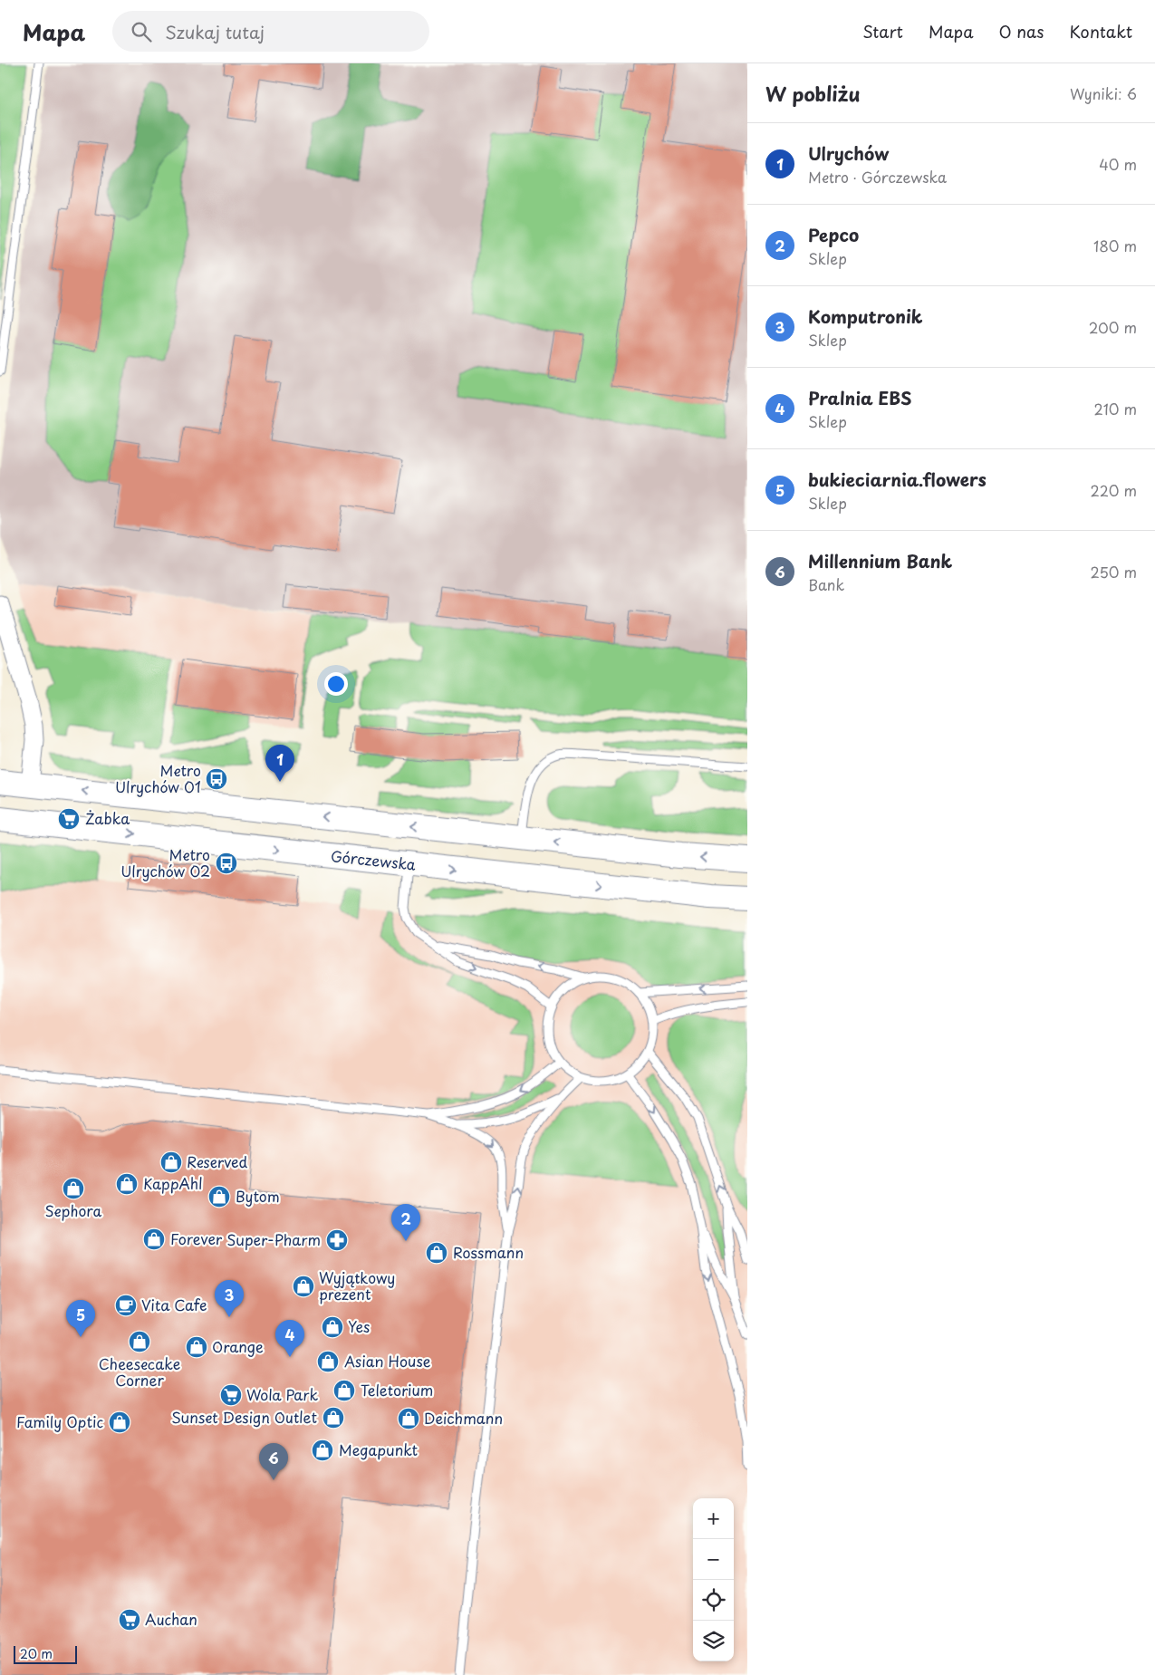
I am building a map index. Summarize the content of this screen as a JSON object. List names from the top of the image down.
{
  "streets": {
    "main road": ["Górczewska"]
  },
  "places": {
    "bus stop": ["Metro Ulrychów 01", "Metro Ulrychów 02"],
    "supermarket": ["Żabka", "Wola Park", "Auchan"],
    "shop": [
      "Reserved",
      "KappAhl",
      "Sephora",
      "Bytom",
      "Forever",
      "Rossmann",
      "Wyjątkowy prezent",
      "Yes",
      "Cheesecake Corner",
      "Orange",
      "Asian House",
      "Teletorium",
      "Sunset Design Outlet",
      "Deichmann",
      "Family Optic",
      "Megapunkt"
    ],
    "pharmacy": ["Super-Pharm"],
    "cafe": ["Vita Cafe"]
  },
  "scale_bar": "20 m",
  "page": {
    "header": "Mapa",
    "search": "Szukaj tutaj",
    "nav": [
      "Start",
      "Mapa",
      "O nas",
      "Kontakt"
    ],
    "heading": ["W pobliżu", "Wyniki: 6"],
    "list": [
      {
        "mark": "1",
        "name": "Ulrychów",
        "note": "Metro · Górczewska",
        "value": "40 m"
      },
      {
        "mark": "2",
        "name": "Pepco",
        "note": "Sklep",
        "value": "180 m"
      },
      {
        "mark": "3",
        "name": "Komputronik",
        "note": "Sklep",
        "value": "200 m"
      },
      {
        "mark": "4",
        "name": "Pralnia EBS",
        "note": "Sklep",
        "value": "210 m"
      },
      {
        "mark": "5",
        "name": "bukieciarnia.flowers",
        "note": "Sklep",
        "value": "220 m"
      },
      {
        "mark": "6",
        "name": "Millennium Bank",
        "note": "Bank",
        "value": "250 m"
      }
    ],
    "pins": [
      "1",
      "2",
      "3",
      "5",
      "4",
      "6"
    ],
    "map_buttons": ["+", "−"],
    "scale": "20 m"
  }
}
